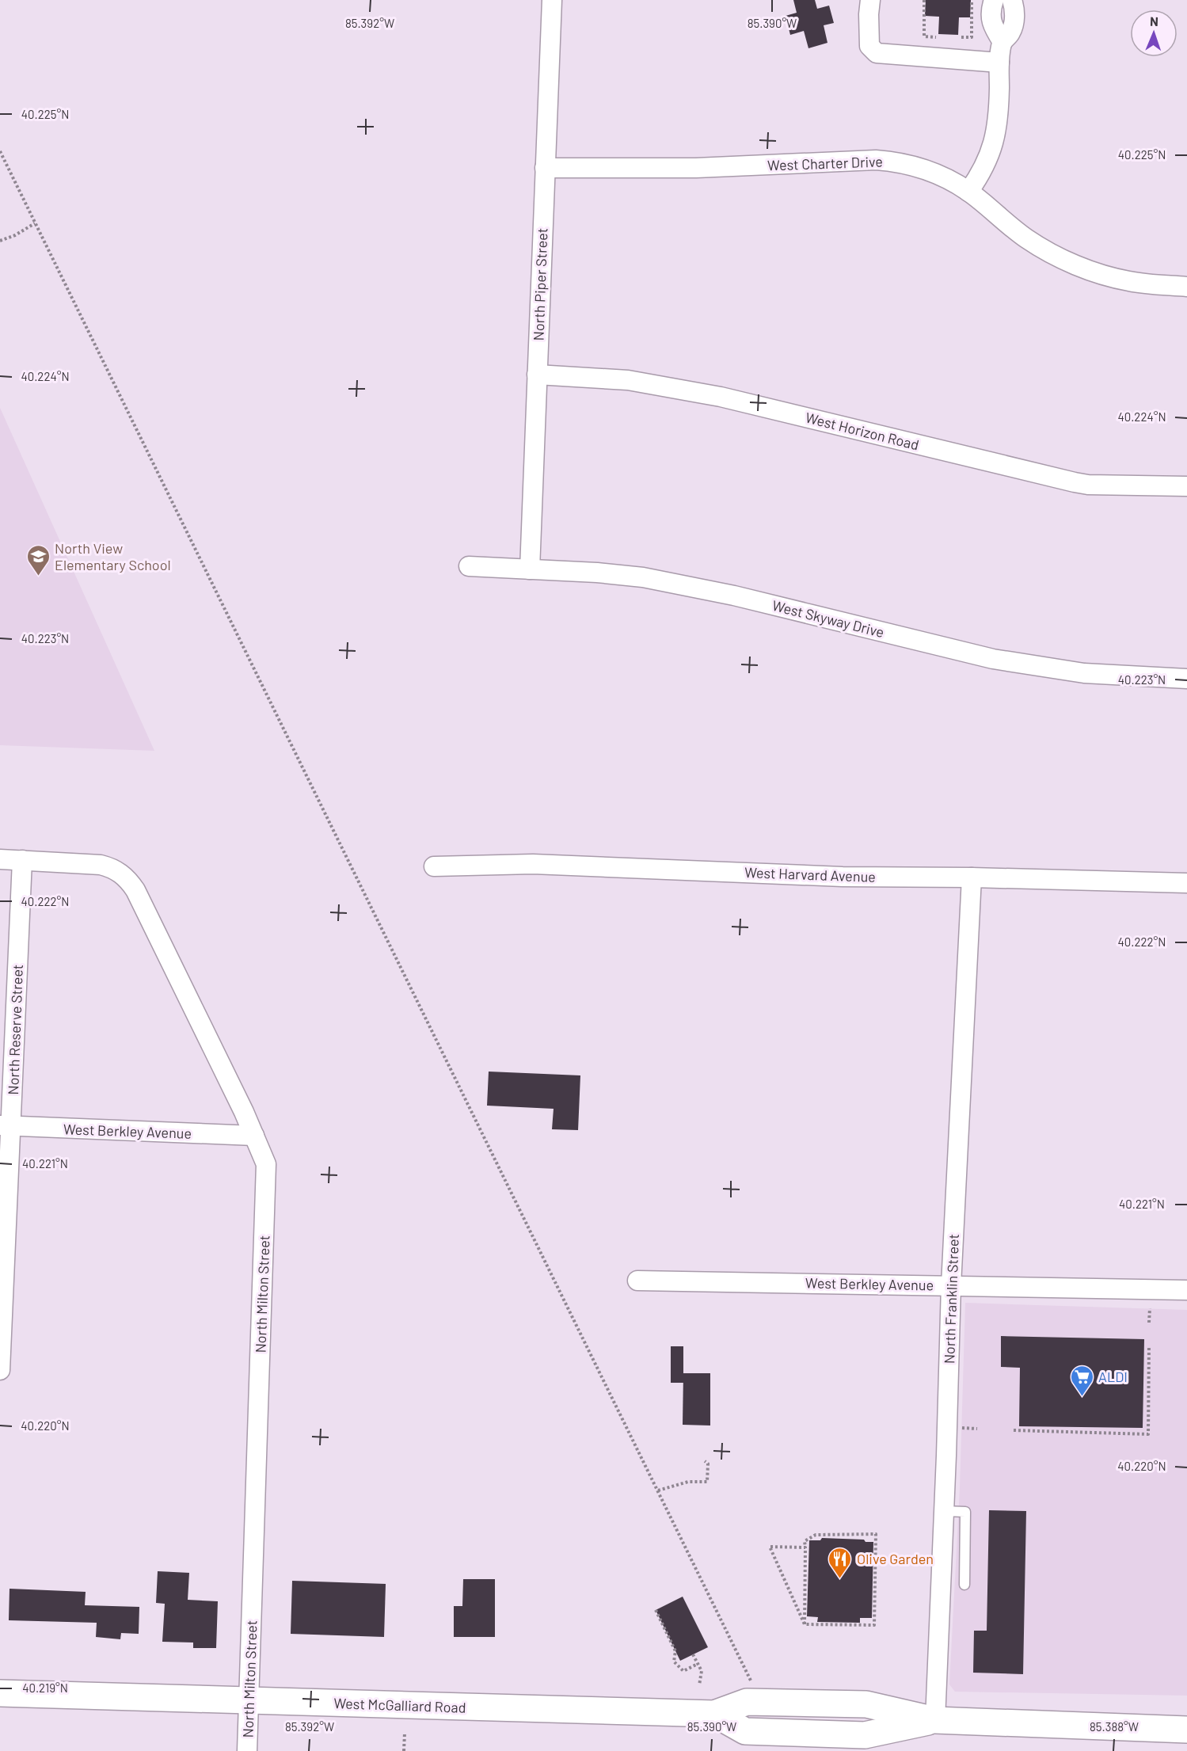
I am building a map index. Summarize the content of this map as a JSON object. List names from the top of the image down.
{
  "streets": {
    "main road": ["West McGalliard Road"],
    "street": [
      "West Charter Drive",
      "North Piper Street",
      "West Horizon Road",
      "West Skyway Drive",
      "West Harvard Avenue",
      "North Reserve Street",
      "West Berkley Avenue",
      "North Milton Street",
      "North Franklin Street"
    ]
  },
  "crossings": [
    ["West Charter Drive", "North Piper Street"],
    ["North Piper Street", "West Horizon Road"],
    ["North Piper Street", "West Skyway Drive"],
    ["West Harvard Avenue", "North Franklin Street"],
    ["North Reserve Street", "West Berkley Avenue"],
    ["North Reserve Street", "North Milton Street"],
    ["West Berkley Avenue", "North Milton Street"],
    ["West Berkley Avenue", "North Franklin Street"],
    ["North Milton Street", "West McGalliard Road"],
    ["North Franklin Street", "West McGalliard Road"]
  ],
  "places": {
    "school or university": ["North View Elementary School"],
    "supermarket": ["ALDI"],
    "restaurant": ["Olive Garden"]
  },
  "north": "top",
  "coordinates": [
    "85.392°W",
    "85.390°W",
    "40.225°N",
    "40.224°N",
    "40.223°N",
    "40.222°N",
    "40.221°N",
    "40.220°N",
    "40.219°N",
    "85.388°W"
  ]
}
